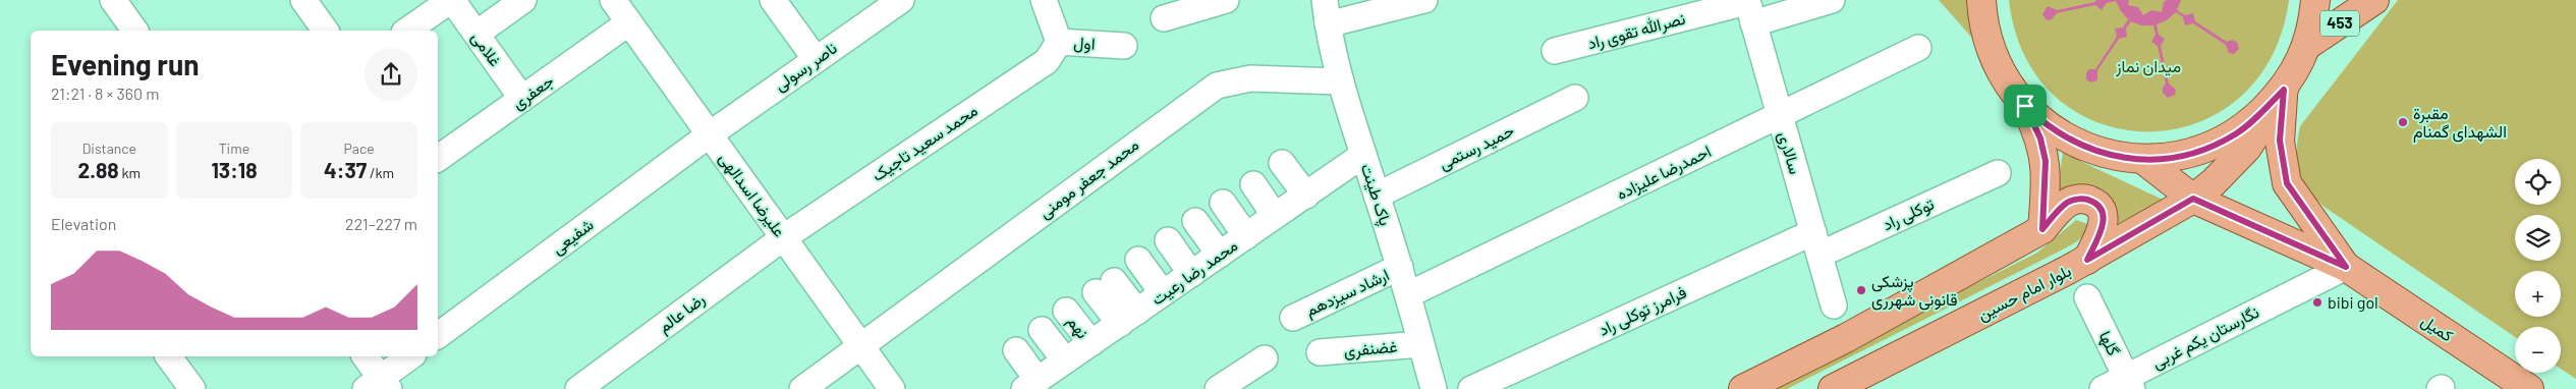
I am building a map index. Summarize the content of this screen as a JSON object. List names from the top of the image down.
{
  "streets": {
    "main road": ["453", "بلوار امام حسین", "کمیل"],
    "street": [
      "نصرالله تقوی راد",
      "اول",
      "غلامی",
      "ناصر رسولی",
      "جعفری",
      "محمد سعید تاجیک",
      "حمید رستمی",
      "سالاری",
      "احمدرضا علیزاده",
      "محمد جعفر مومنی",
      "علیرضا اسدالهی",
      "پاک طینت",
      "توکلی راد",
      "شفیعی",
      "محمد رضا رعیت",
      "ارشاد سیزدهم",
      "فرامرز توکلی راد",
      "رضا عالم",
      "نهم",
      "نگارستان یکم غربی",
      "گلها",
      "غضنفری"
    ]
  },
  "crossings": [
    ["نصرالله تقوی راد", "سالاری"],
    ["اول", "محمد سعید تاجیک"],
    ["غلامی", "جعفری"],
    ["ناصر رسولی", "علیرضا اسدالهی"],
    ["ناصر رسولی", "شفیعی"],
    ["جعفری", "علیرضا اسدالهی"],
    ["محمد سعید تاجیک", "علیرضا اسدالهی"],
    ["محمد سعید تاجیک", "رضا عالم"],
    ["حمید رستمی", "پاک طینت"],
    ["سالاری", "احمدرضا علیزاده"],
    ["سالاری", "توکلی راد"],
    ["سالاری", "فرامرز توکلی راد"],
    ["احمدرضا علیزاده", "پاک طینت"],
    ["محمد جعفر مومنی", "علیرضا اسدالهی"],
    ["محمد جعفر مومنی", "پاک طینت"],
    ["علیرضا اسدالهی", "شفیعی"],
    ["علیرضا اسدالهی", "رضا عالم"],
    ["پاک طینت", "محمد رضا رعیت"],
    ["پاک طینت", "ارشاد سیزدهم"],
    ["پاک طینت", "غضنفری"],
    ["توکلی راد", "فرامرز توکلی راد"],
    ["محمد رضا رعیت", "نهم"],
    ["بلوار امام حسین", "کمیل"],
    ["کمیل", "نگارستان یکم غربی"],
    ["نگارستان یکم غربی", "گلها"]
  ],
  "parks": ["میدان نماز"],
  "places": ["مقبرة الشهدای گمنام", "پزشکی قانونی شهرری", "bibi gol"],
  "page": {
    "heading": ["Evening run", "21:21 · 8 × 360 m"],
    "stats": [
      ["Distance", "2.88 km"],
      ["Time", "13:18"],
      ["Pace", "4:37 /km"]
    ],
    "map_buttons": ["+", "−"],
    "chart": ["Elevation", "221–227 m"]
  }
}
